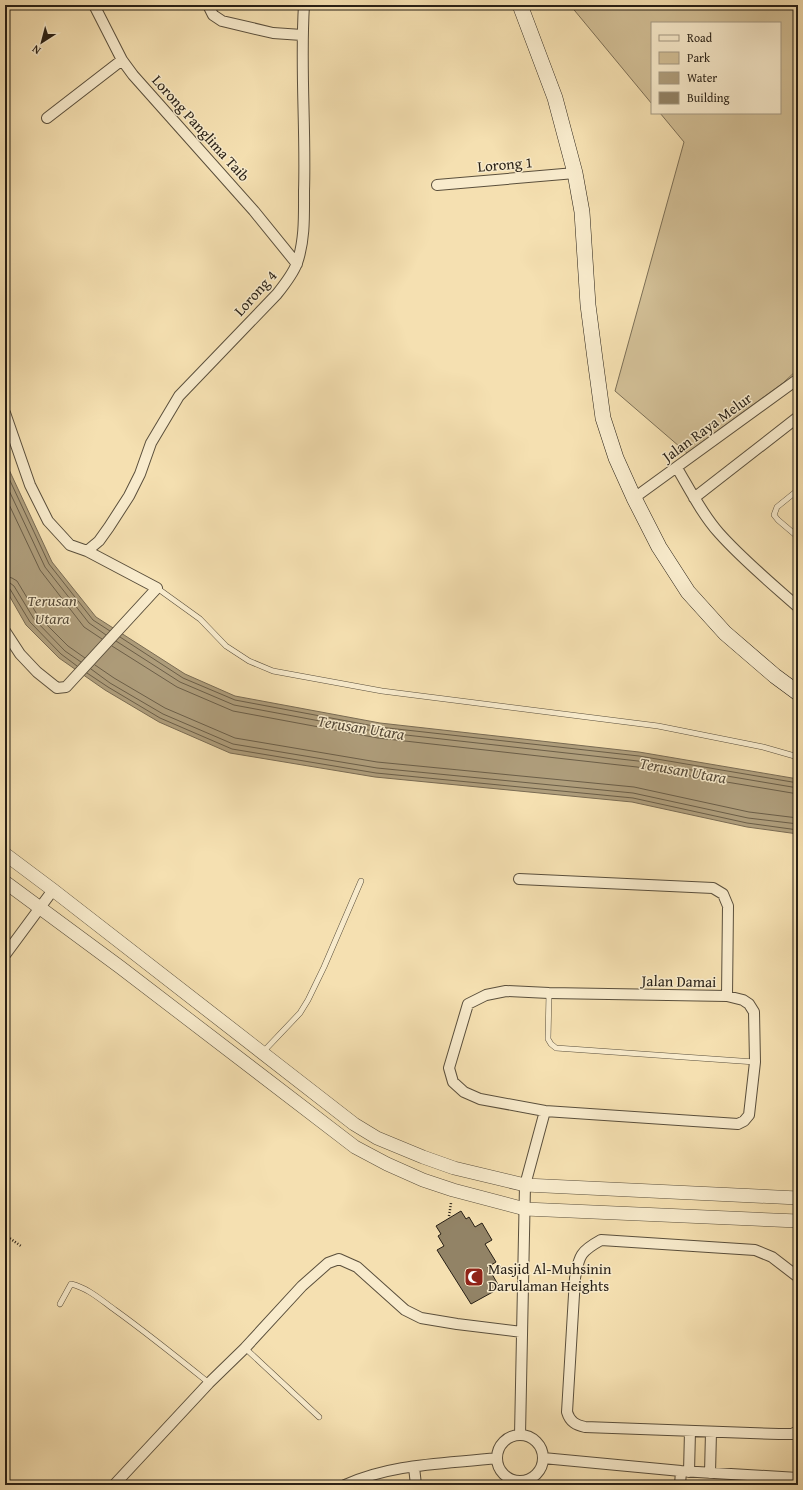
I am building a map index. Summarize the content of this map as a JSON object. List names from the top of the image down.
{
  "streets": {
    "street": [
      "Lorong Panglima Taib",
      "Lorong 1",
      "Lorong 4",
      "Jalan Raya Melur",
      "Jalan Damai"
    ]
  },
  "crossings": [
    ["Lorong Panglima Taib", "Lorong 4"]
  ],
  "water": ["Terusan Utara"],
  "places": {
    "mosque": ["Masjid Al-Muhsinin Darulaman Heights"]
  },
  "legend": [
    "Road",
    "Park",
    "Water",
    "Building"
  ],
  "north": "bottom left"
}
